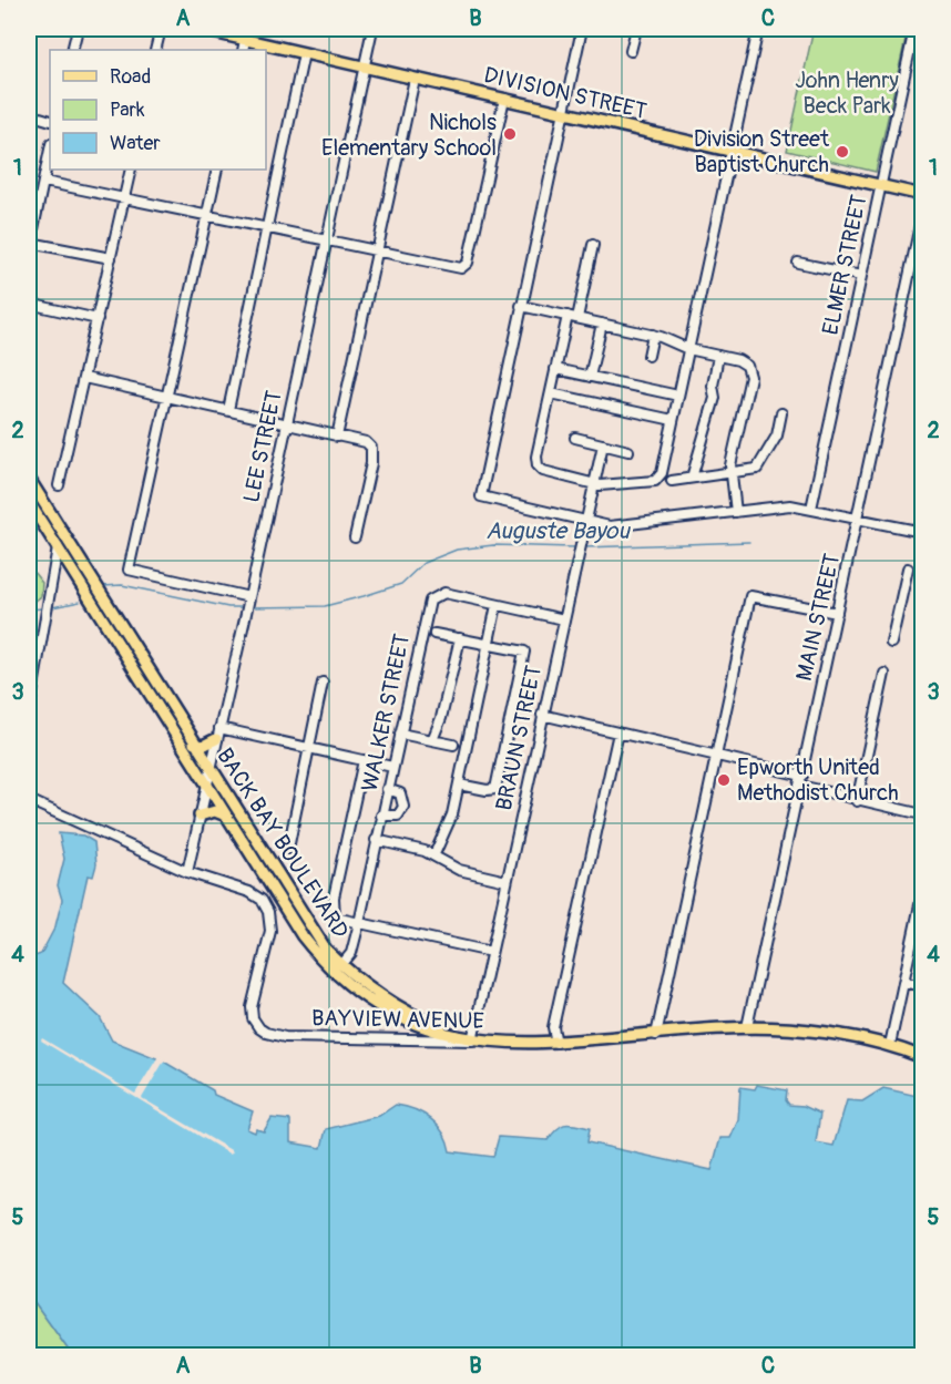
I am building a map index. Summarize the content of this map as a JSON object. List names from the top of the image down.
{
  "streets": {
    "main road": ["DIVISION STREET", "BACK BAY BOULEVARD", "BAYVIEW AVENUE"],
    "street": [
      "ELMER STREET",
      "LEE STREET",
      "MAIN STREET",
      "WALKER STREET",
      "BRAUN STREET"
    ]
  },
  "crossings": [
    ["DIVISION STREET", "ELMER STREET"],
    ["DIVISION STREET", "LEE STREET"],
    ["LEE STREET", "BACK BAY BOULEVARD"],
    ["LEE STREET", "BAYVIEW AVENUE"],
    ["MAIN STREET", "BAYVIEW AVENUE"],
    ["WALKER STREET", "BRAUN STREET"],
    ["WALKER STREET", "BACK BAY BOULEVARD"],
    ["BRAUN STREET", "BACK BAY BOULEVARD"],
    ["BRAUN STREET", "BAYVIEW AVENUE"],
    ["BACK BAY BOULEVARD", "BAYVIEW AVENUE"]
  ],
  "water": ["Auguste Bayou"],
  "parks": ["John Henry Beck Park"],
  "places": ["Nichols Elementary School", "Division Street Baptist Church", "Epworth United Methodist Church"],
  "legend": ["Road", "Park", "Water"],
  "grid": {
    "columns": ["A", "B", "C"],
    "rows": [
      "1",
      "2",
      "3",
      "4",
      "5"
    ]
  }
}
